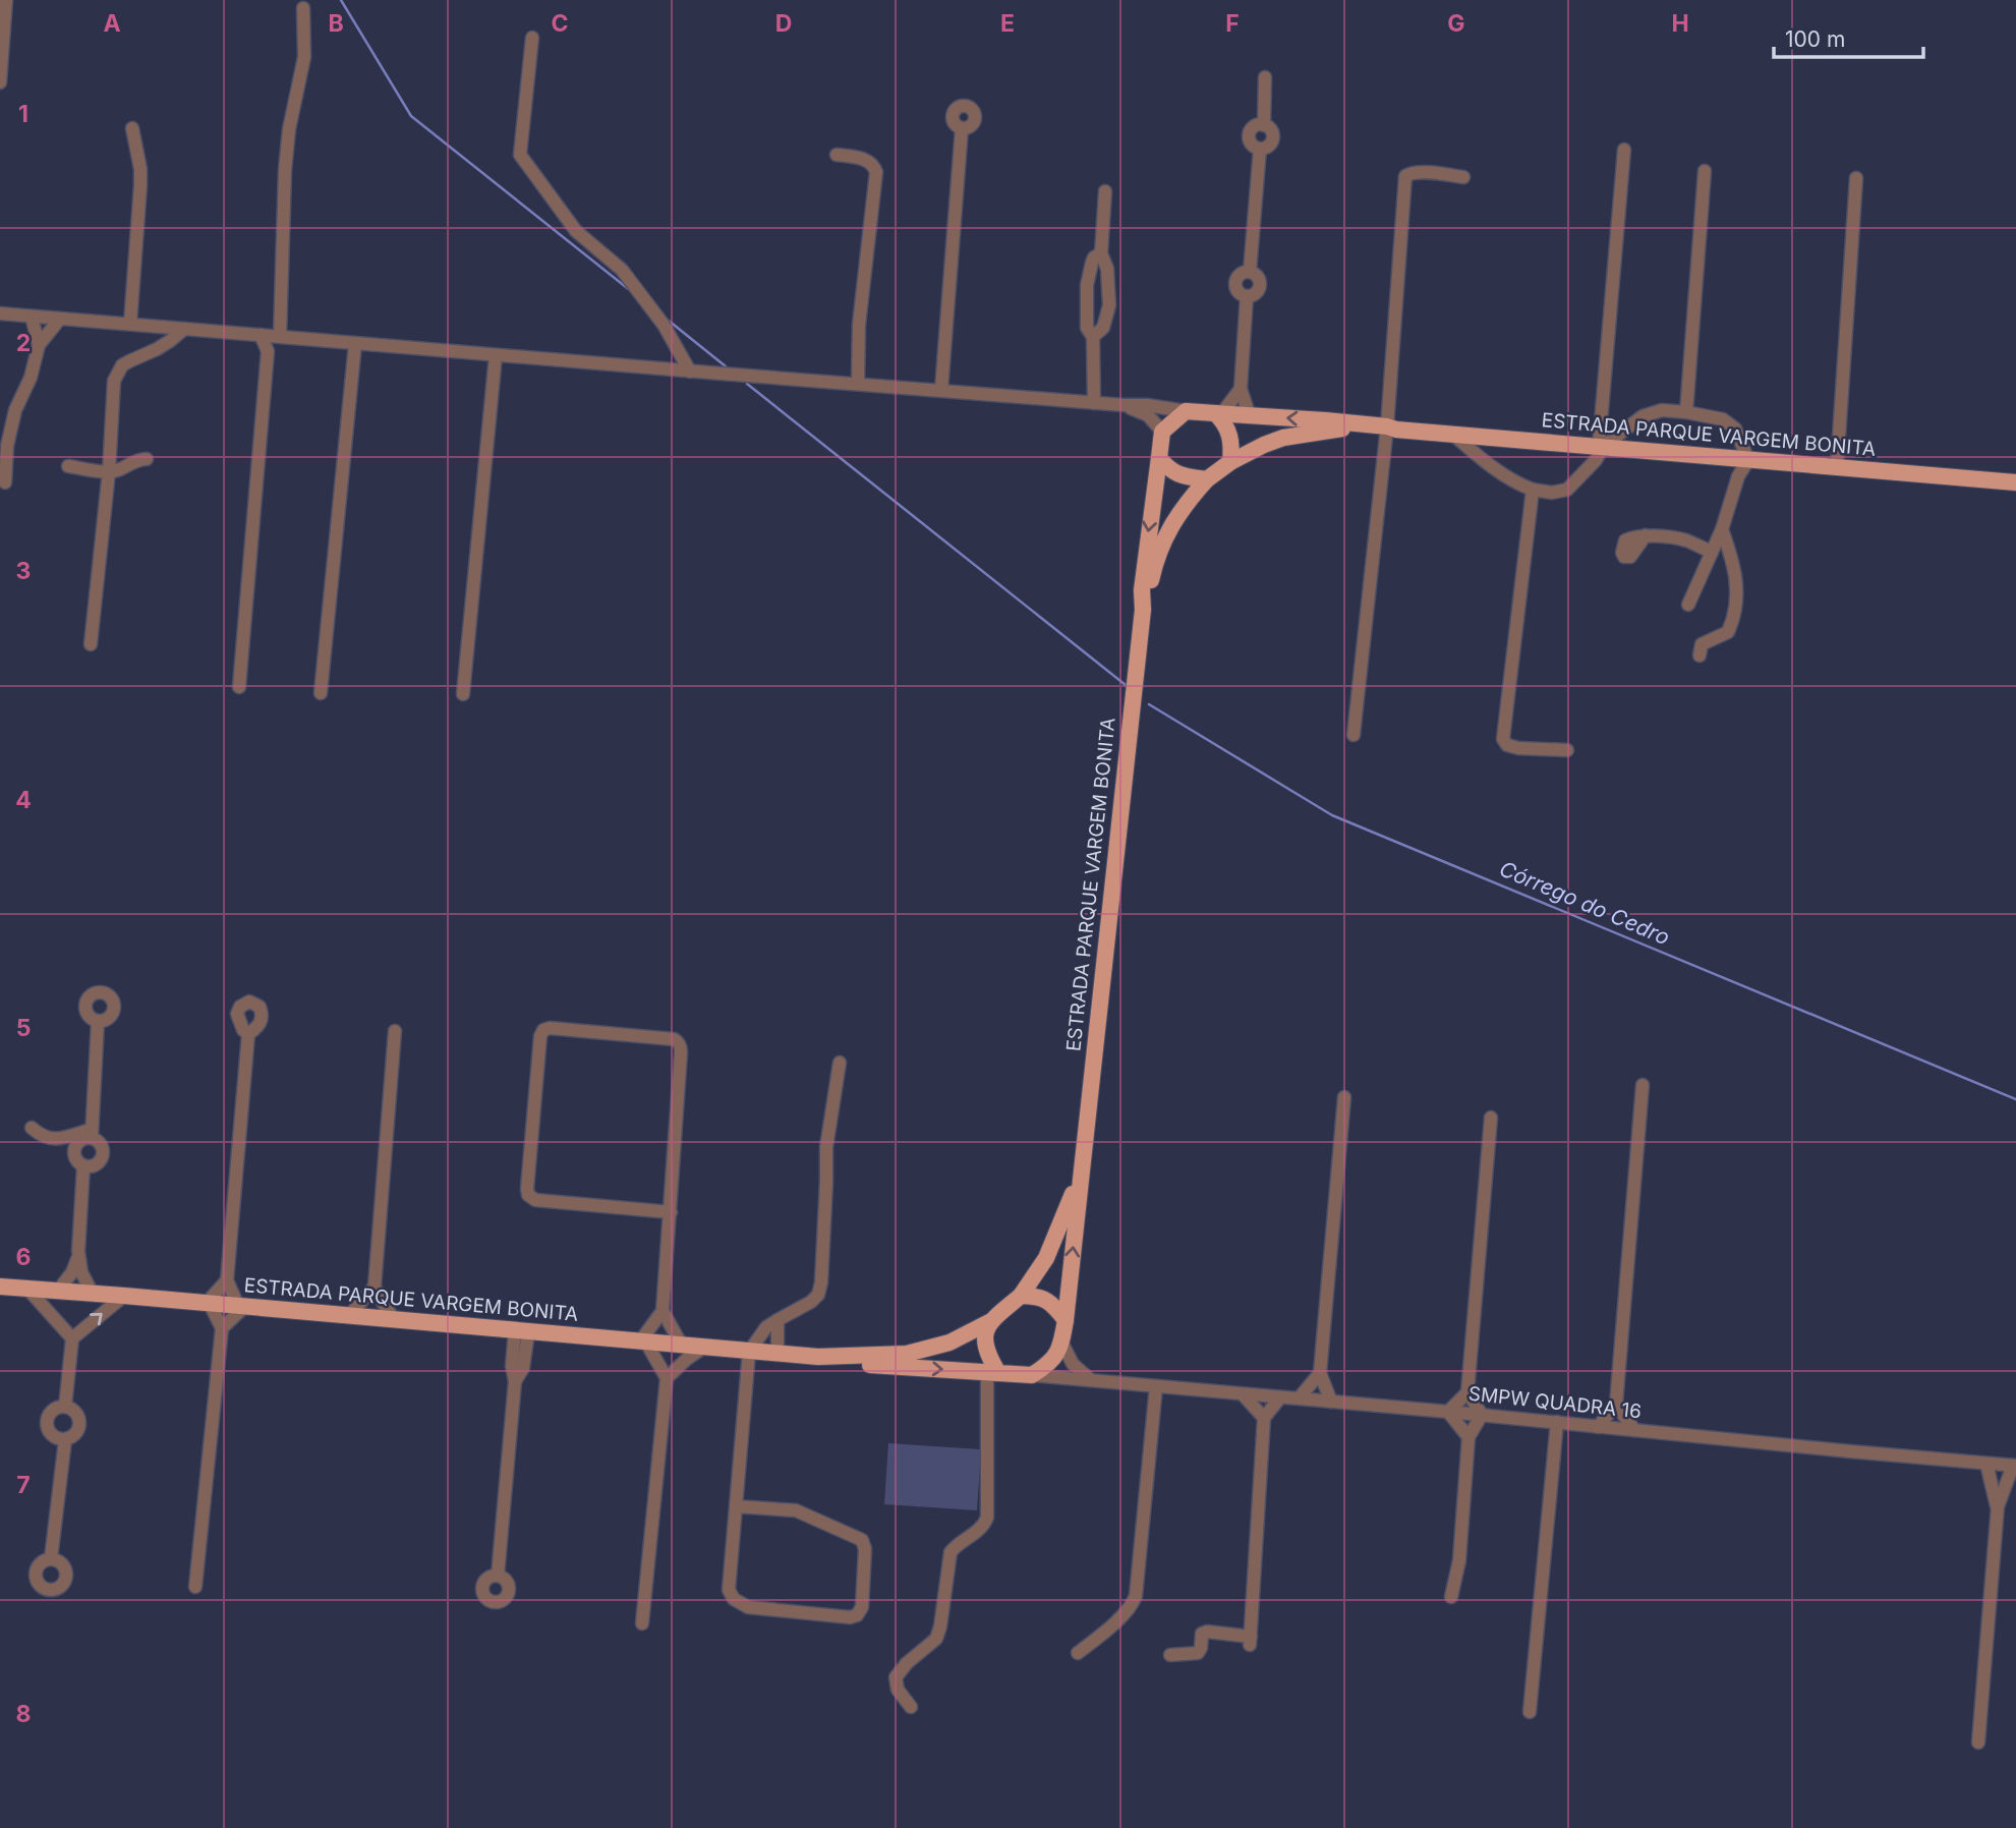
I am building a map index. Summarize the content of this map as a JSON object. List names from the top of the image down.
{
  "streets": {
    "main road": ["ESTRADA PARQUE VARGEM BONITA"],
    "street": ["SMPW QUADRA 16"]
  },
  "crossings": [
    ["ESTRADA PARQUE VARGEM BONITA", "SMPW QUADRA 16"]
  ],
  "water": ["Córrego do Cedro"],
  "scale_bar": "100 m",
  "grid": {
    "columns": [
      "A",
      "B",
      "C",
      "D",
      "E",
      "F",
      "G",
      "H"
    ],
    "rows": [
      "1",
      "2",
      "3",
      "4",
      "5",
      "6",
      "7",
      "8"
    ]
  }
}
